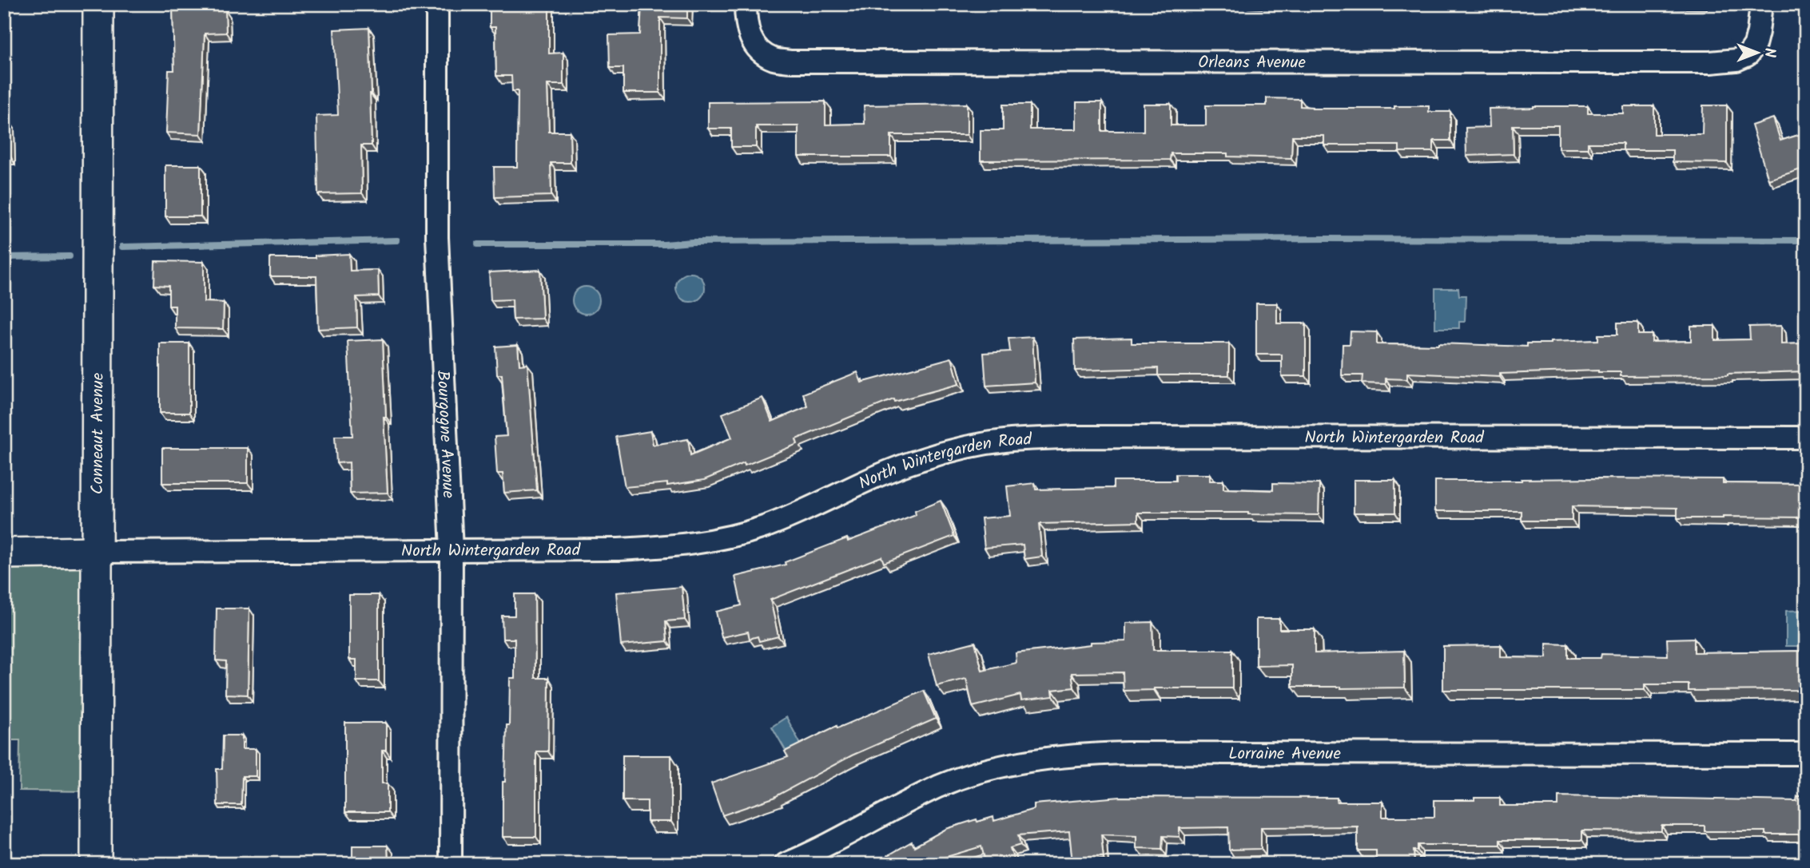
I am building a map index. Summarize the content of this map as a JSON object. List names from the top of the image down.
{
  "streets": {
    "street": [
      "Orleans Avenue",
      "Bourgogne Avenue",
      "Conneaut Avenue",
      "North Wintergarden Road",
      "Lorraine Avenue"
    ]
  },
  "crossings": [
    ["Bourgogne Avenue", "North Wintergarden Road"],
    ["Conneaut Avenue", "North Wintergarden Road"]
  ],
  "north": "right"
}
